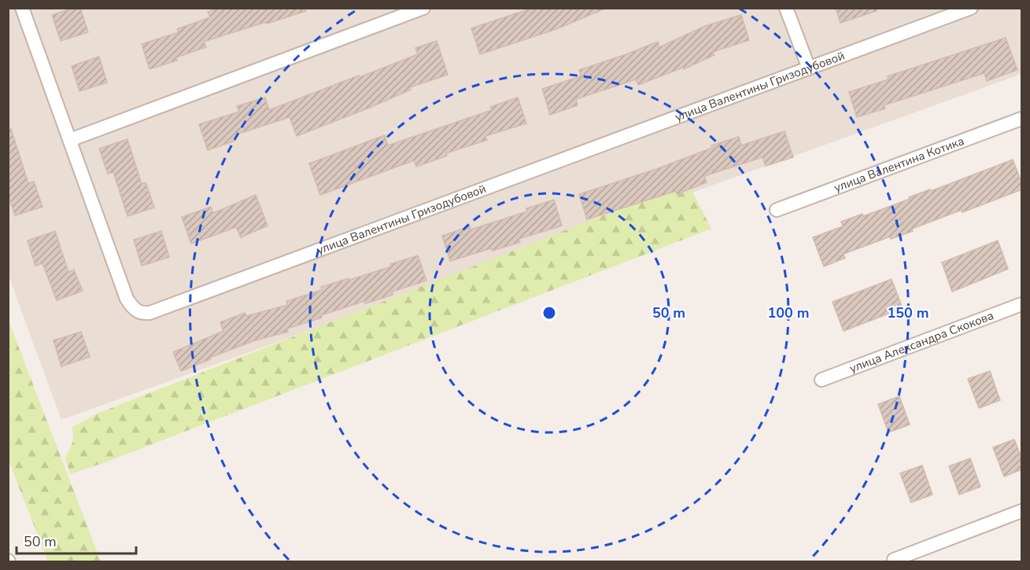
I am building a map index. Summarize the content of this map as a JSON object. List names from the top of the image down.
{
  "streets": {
    "street": ["улица Валентины Гризодубовой", "улица Валентина Котика", "улица Александра Скокова"]
  },
  "scale_bar": "50 m",
  "rings": ["50 m", "100 m", "150 m"]
}
